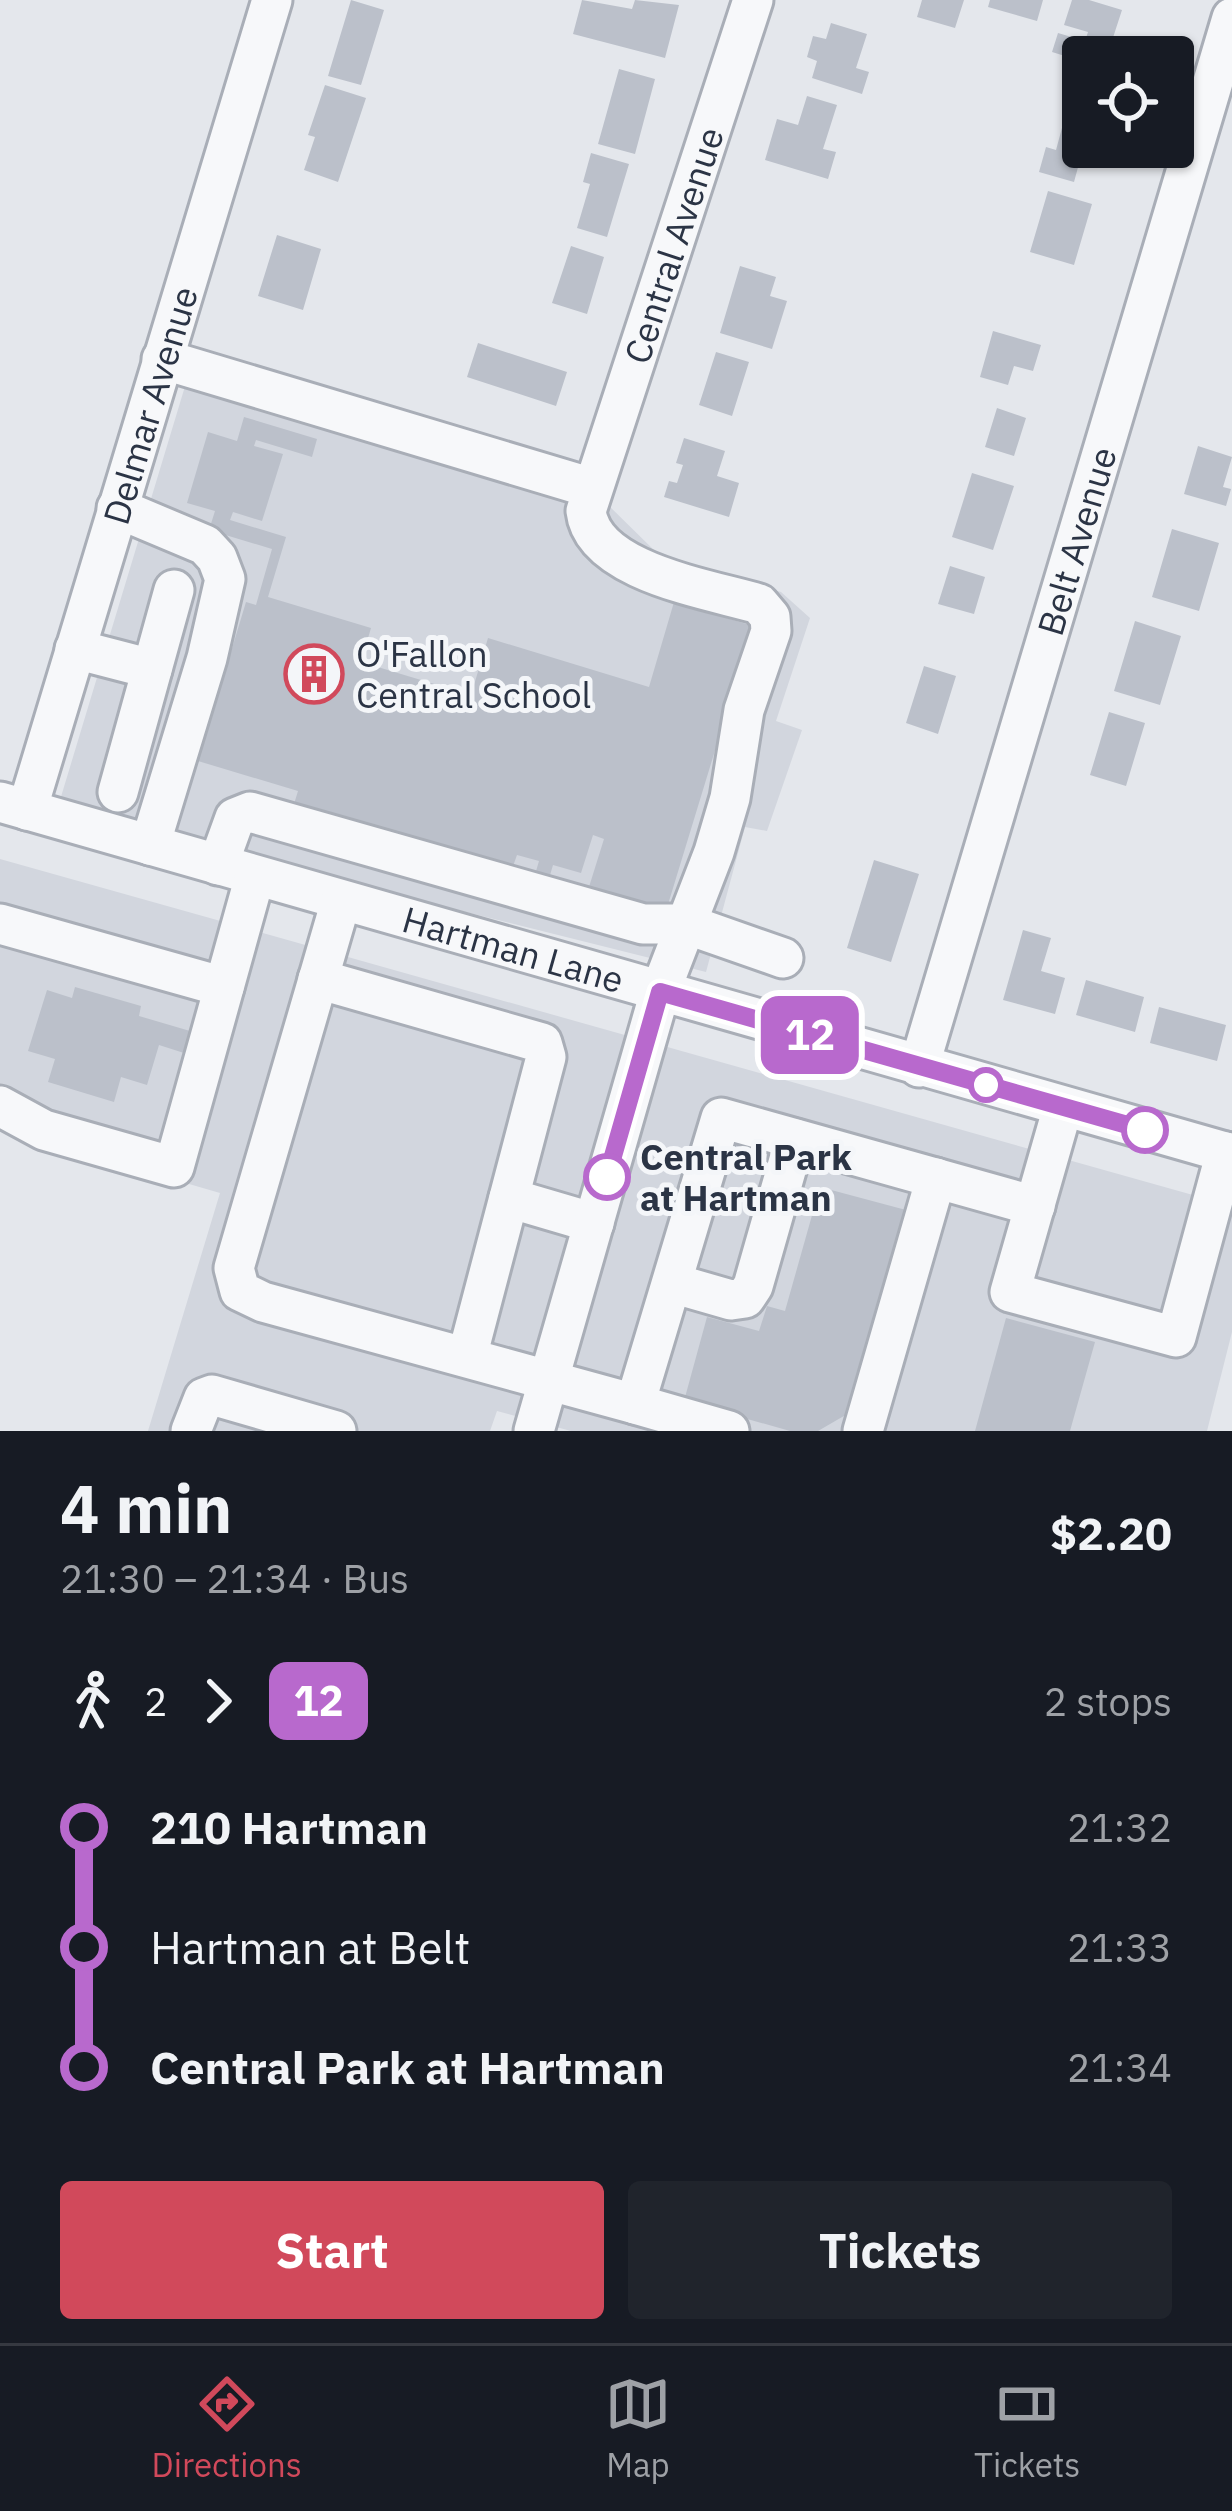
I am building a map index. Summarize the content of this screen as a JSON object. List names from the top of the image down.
{
  "streets": {
    "street": [
      "Central Avenue",
      "Delmar Avenue",
      "Belt Avenue",
      "Hartman Lane"
    ]
  },
  "crossings": [
    ["Delmar Avenue", "Hartman Lane"],
    ["Belt Avenue", "Hartman Lane"]
  ],
  "places": {
    "building": ["O'Fallon Central School"],
    "other": ["Central Park at Hartman"]
  },
  "lines": ["bus line 12"],
  "page": {
    "on_map": "12",
    "heading": ["4 min", "21:30 – 21:34 · Bus", "$2.20"],
    "legs": ["2", "12", "2 stops"],
    "list": [
      {
        "name": "210 Hartman",
        "value": "21:32"
      },
      {
        "name": "Hartman at Belt",
        "value": "21:33"
      },
      {
        "name": "Central Park at Hartman",
        "value": "21:34"
      }
    ],
    "buttons": ["Start", "Tickets"],
    "tabs": ["Directions", "Map", "Tickets"]
  }
}
